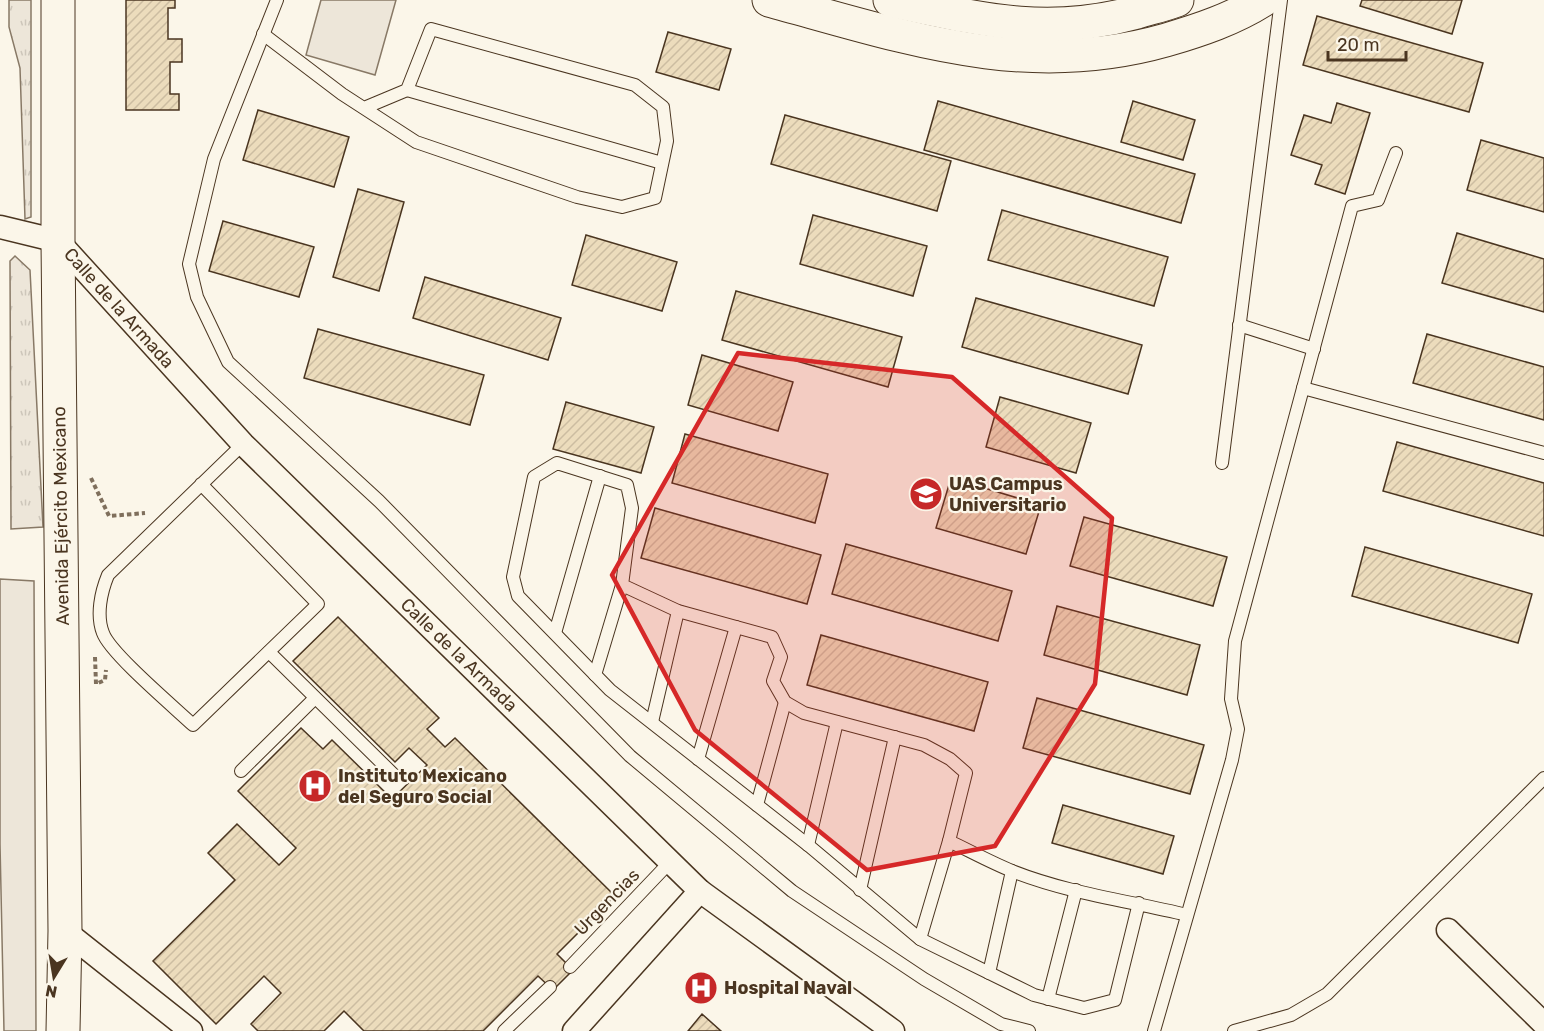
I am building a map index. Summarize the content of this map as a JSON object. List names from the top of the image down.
{
  "streets": {
    "main road": ["Avenida Ejército Mexicano"],
    "street": ["Calle de la Armada"],
    "lane": ["Urgencias"]
  },
  "crossings": [
    ["Calle de la Armada", "Avenida Ejército Mexicano"],
    ["Calle de la Armada", "Urgencias"]
  ],
  "places": {
    "school or university": ["UAS Campus Universitario"],
    "hospital": ["Instituto Mexicano del Seguro Social", "Hospital Naval"]
  },
  "scale_bar": "20 m",
  "north": "bottom"
}
